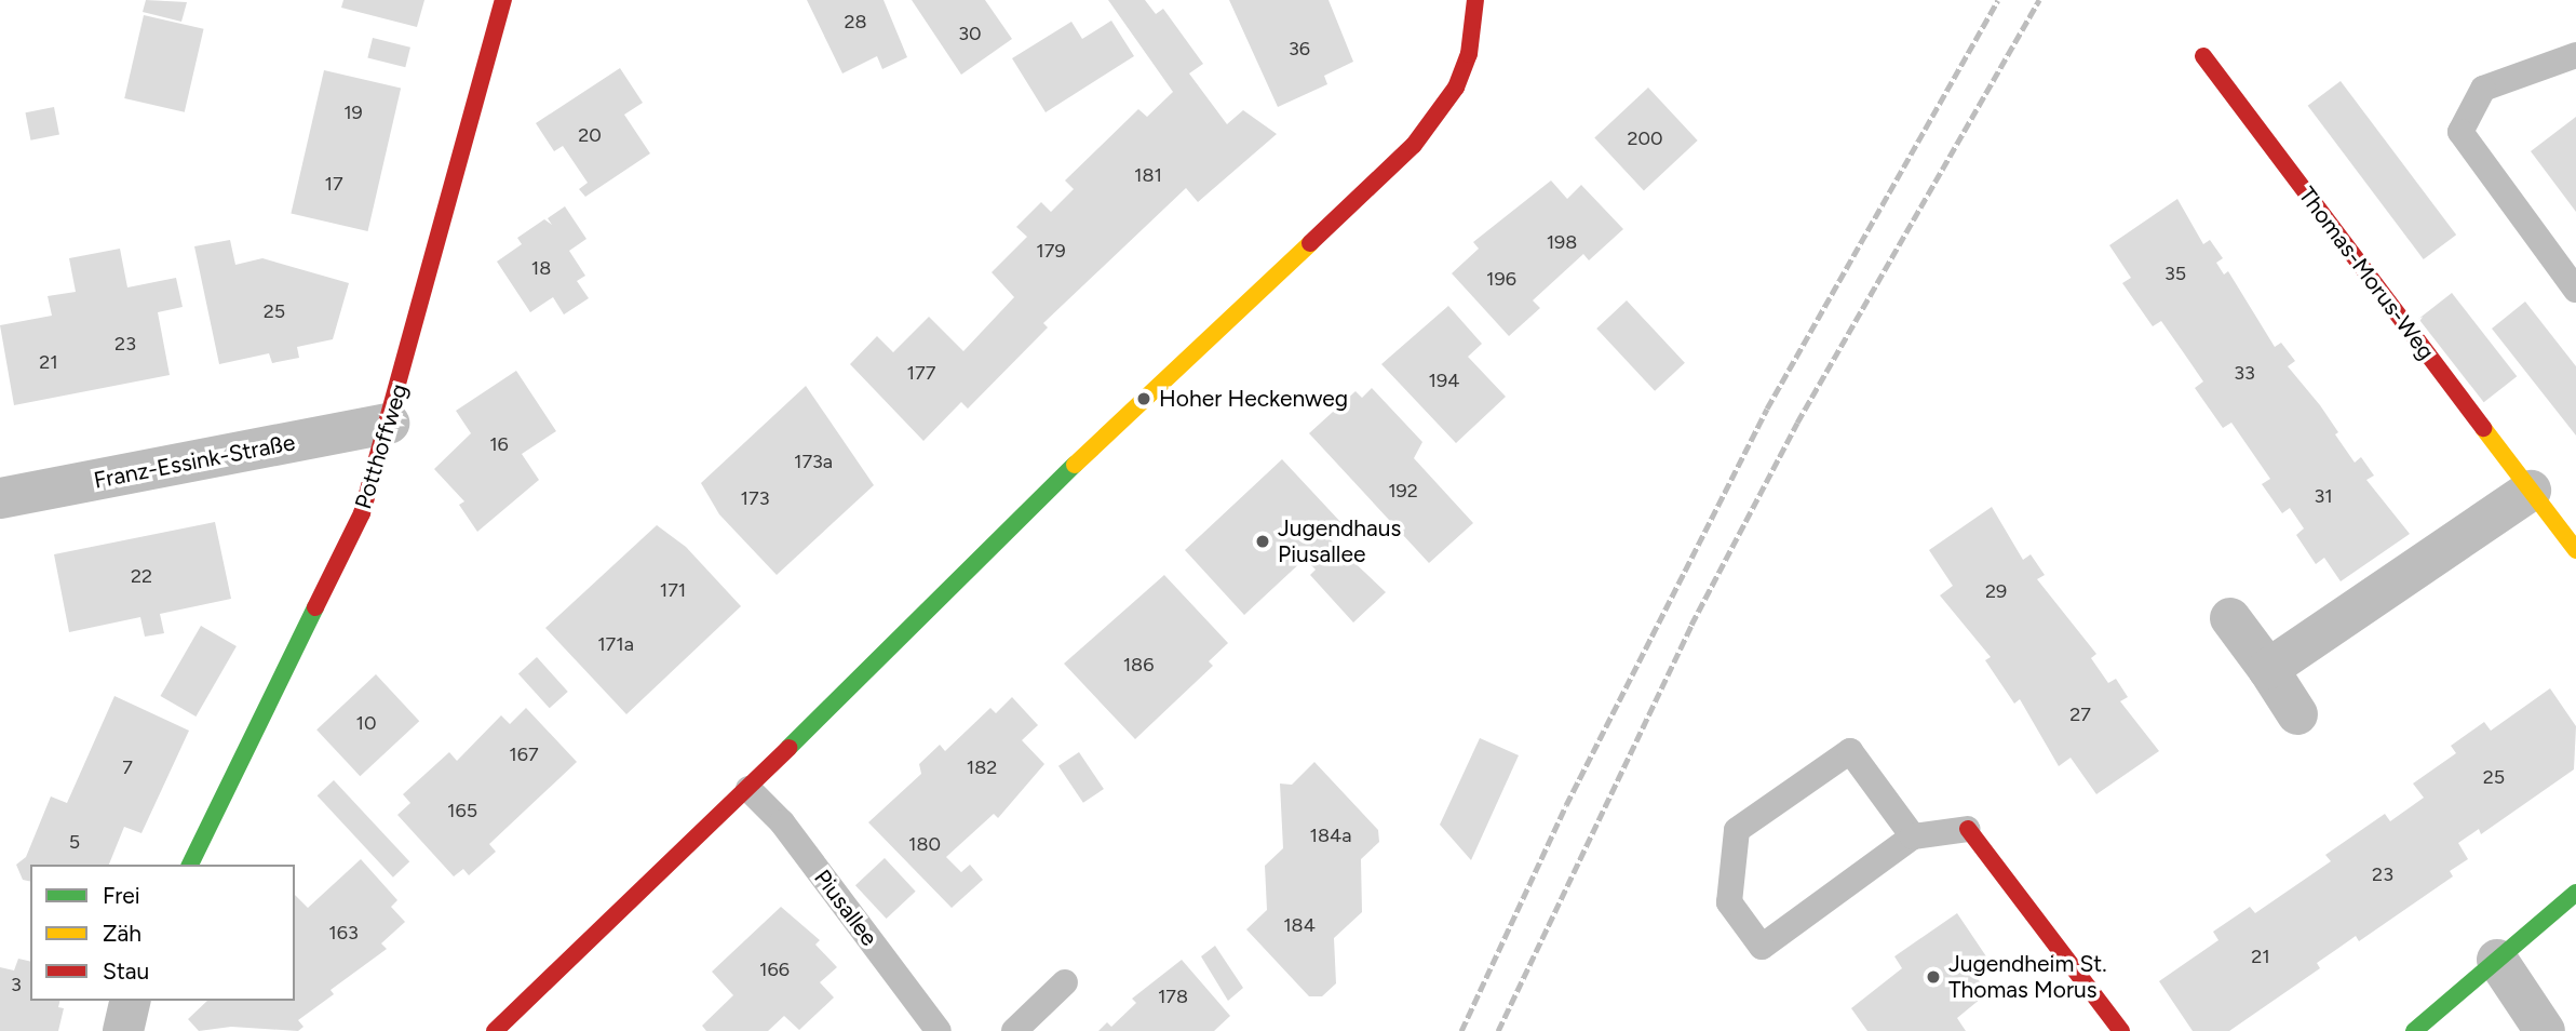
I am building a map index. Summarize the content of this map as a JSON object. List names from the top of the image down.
{
  "streets": {
    "street": ["Thomas-Morus-Weg", "Potthoffweg", "Franz-Essink-Straße"],
    "lane": ["Piusallee"]
  },
  "crossings": [
    ["Potthoffweg", "Franz-Essink-Straße"]
  ],
  "places": ["Hoher Heckenweg", "Jugendhaus Piusallee", "Jugendheim St. Thomas Morus"],
  "house_numbers": [
    "28",
    "30",
    "36",
    "19",
    "20",
    "200",
    "181",
    "17",
    "198",
    "179",
    "18",
    "35",
    "196",
    "25",
    "23",
    "21",
    "177",
    "33",
    "194",
    "16",
    "173a",
    "192",
    "31",
    "173",
    "22",
    "171",
    "29",
    "171a",
    "186",
    "27",
    "10",
    "167",
    "7",
    "182",
    "25",
    "165",
    "184a",
    "5",
    "180",
    "23",
    "184",
    "163",
    "21",
    "166",
    "3",
    "178"
  ],
  "legend": ["Frei", "Zäh", "Stau"]
}
